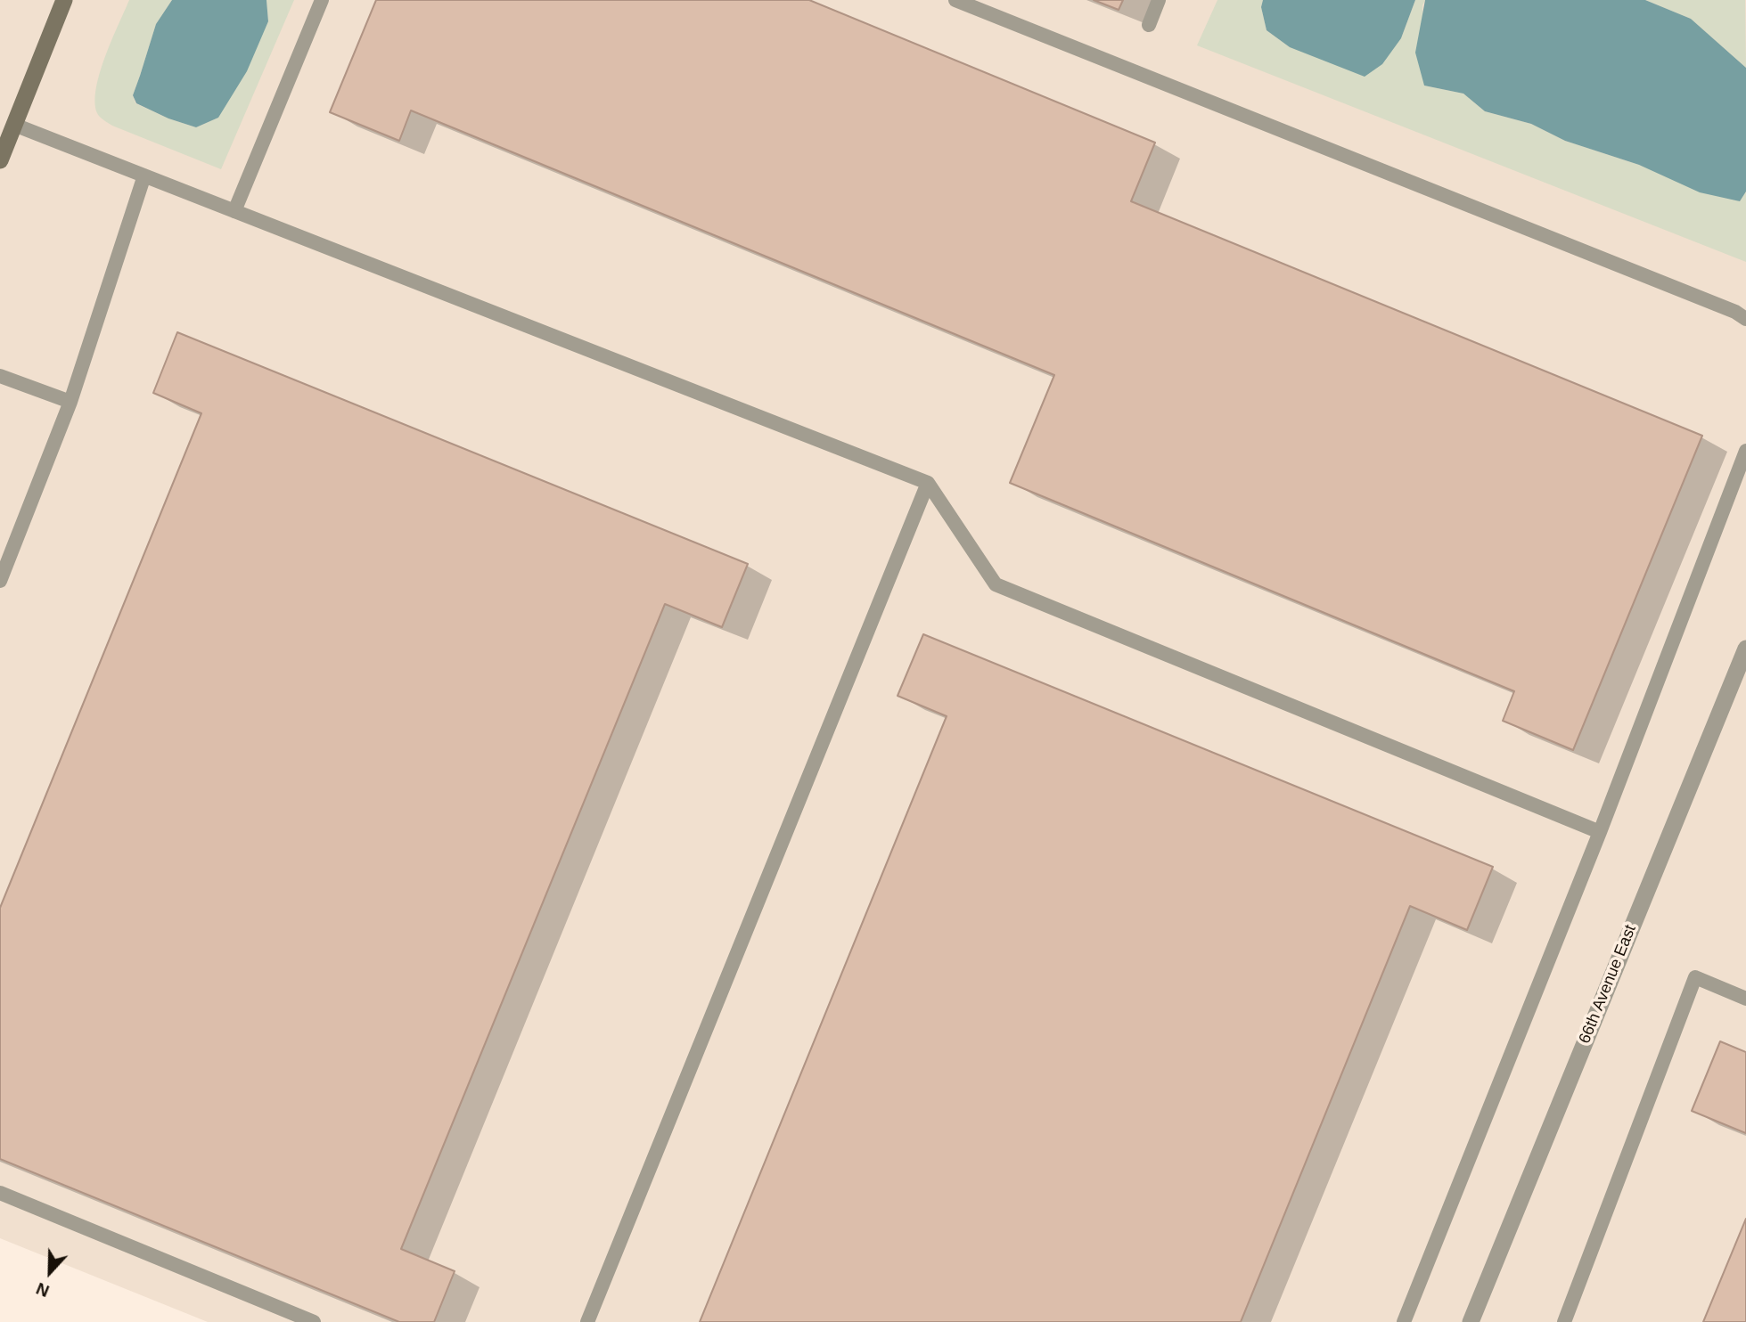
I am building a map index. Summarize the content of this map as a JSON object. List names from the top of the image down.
{
  "streets": {
    "street": ["66th Avenue East"]
  },
  "north": "bottom"
}
